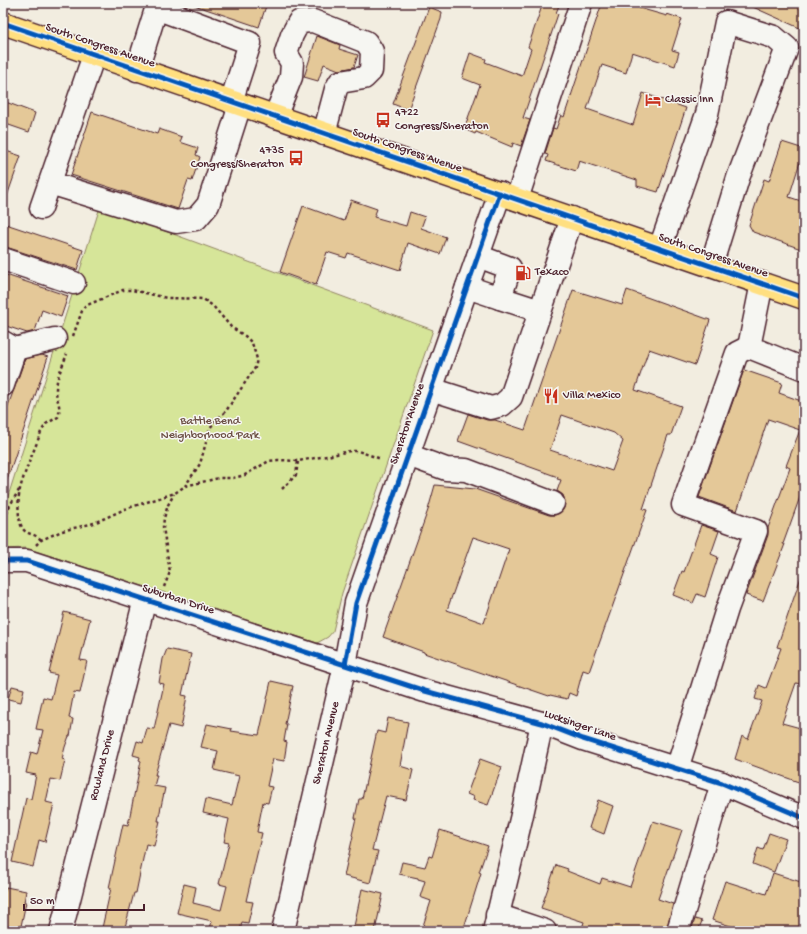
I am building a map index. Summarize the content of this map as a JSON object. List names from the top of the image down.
{
  "streets": {
    "main road": ["South Congress Avenue"],
    "street": [
      "Sheraton Avenue",
      "Suburban Drive",
      "Lucksinger Lane",
      "Rowland Drive"
    ]
  },
  "crossings": [
    ["South Congress Avenue", "Sheraton Avenue"],
    ["Sheraton Avenue", "Suburban Drive"],
    ["Sheraton Avenue", "Lucksinger Lane"],
    ["Suburban Drive", "Lucksinger Lane"],
    ["Suburban Drive", "Rowland Drive"]
  ],
  "parks": ["Battle Bend Neighborhood Park"],
  "places": {
    "hotel": ["Classic Inn"],
    "bus stop": ["4722 Congress/Sheraton", "4735 Congress/Sheraton"],
    "fuel station": ["Texaco"],
    "restaurant": ["Villa Mexico"]
  },
  "scale_bar": "50 m"
}
